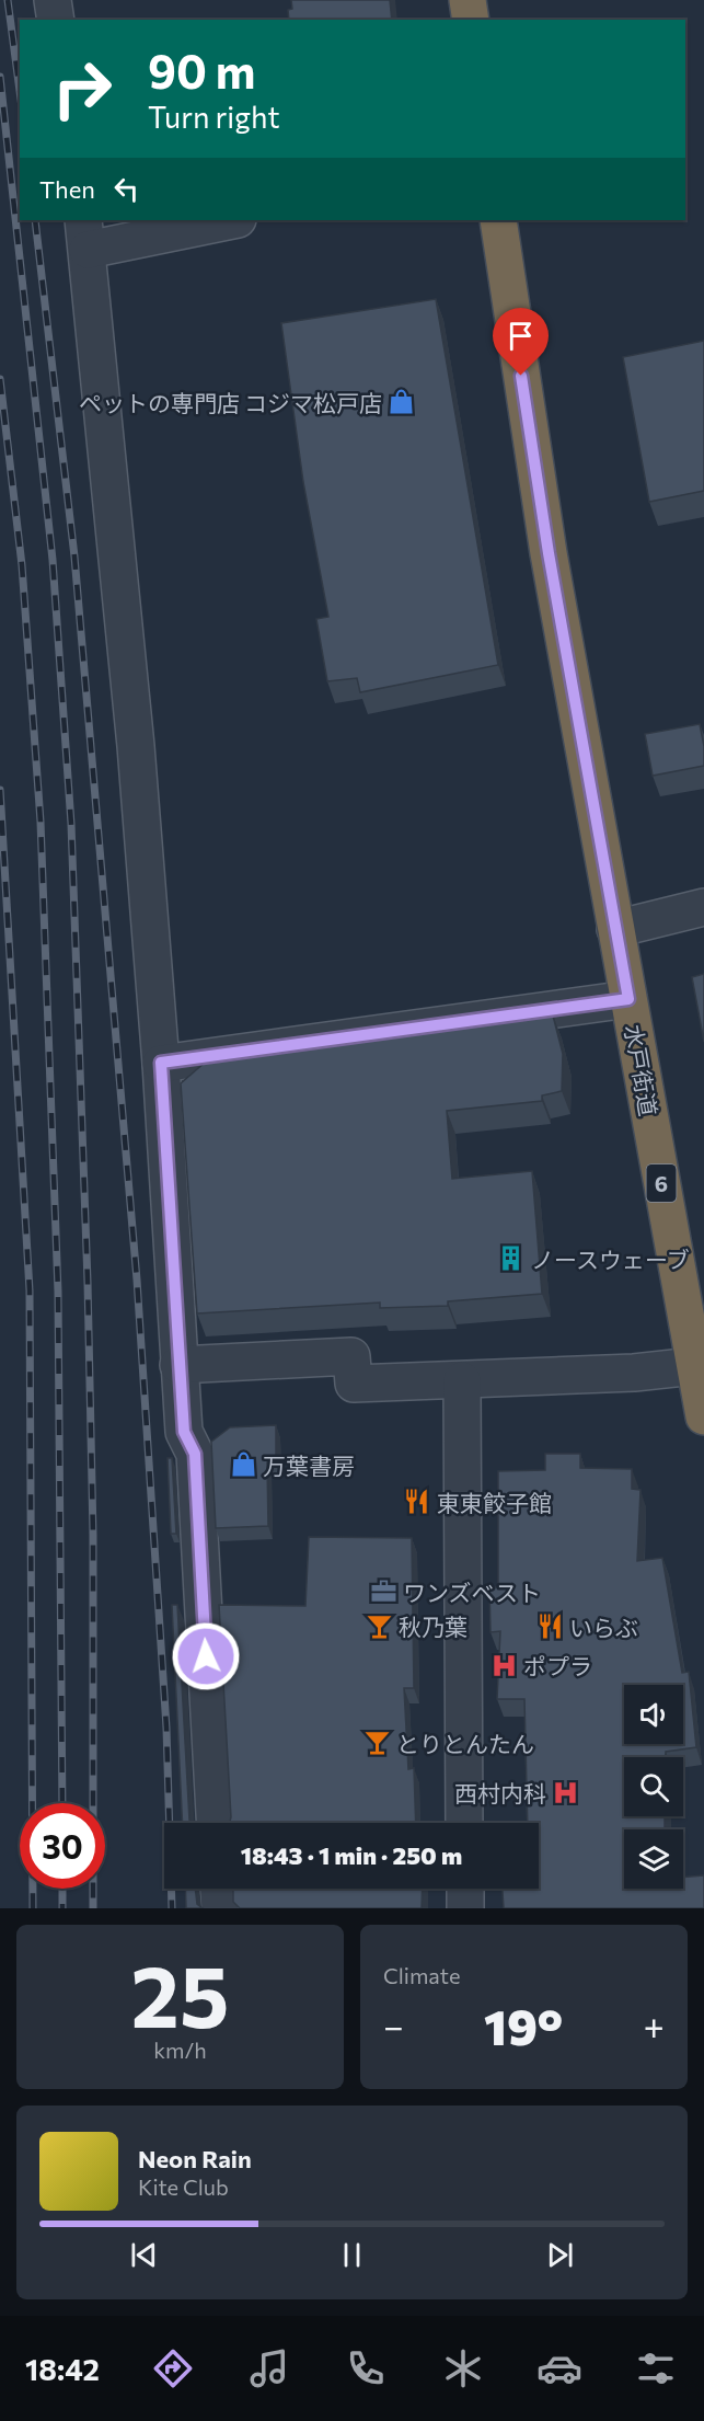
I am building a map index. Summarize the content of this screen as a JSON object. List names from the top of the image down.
{
  "streets": {
    "highway": ["水戸街道", "6"]
  },
  "places": {
    "shop": ["ペットの専門店 コジマ松戸店", "万葉書房"],
    "building": ["ノースウェーブ"],
    "restaurant": ["東東餃子館", "いらぶ"],
    "office": ["ワンズベスト"],
    "bar": ["秋乃葉", "とりとんたん"],
    "hospital": ["ポプラ", "西村内科"]
  },
  "page": {
    "turn": ["90 m", "Turn right"],
    "then": "Then",
    "limit": "30",
    "trip": "18:43 · 1 min · 250 m",
    "tile": [
      ["25", "km/h"],
      "Climate"
    ],
    "heat": ["−", "19°", "+"],
    "song": ["Neon Rain", "Kite Club"],
    "tabs": "18:42"
  }
}
